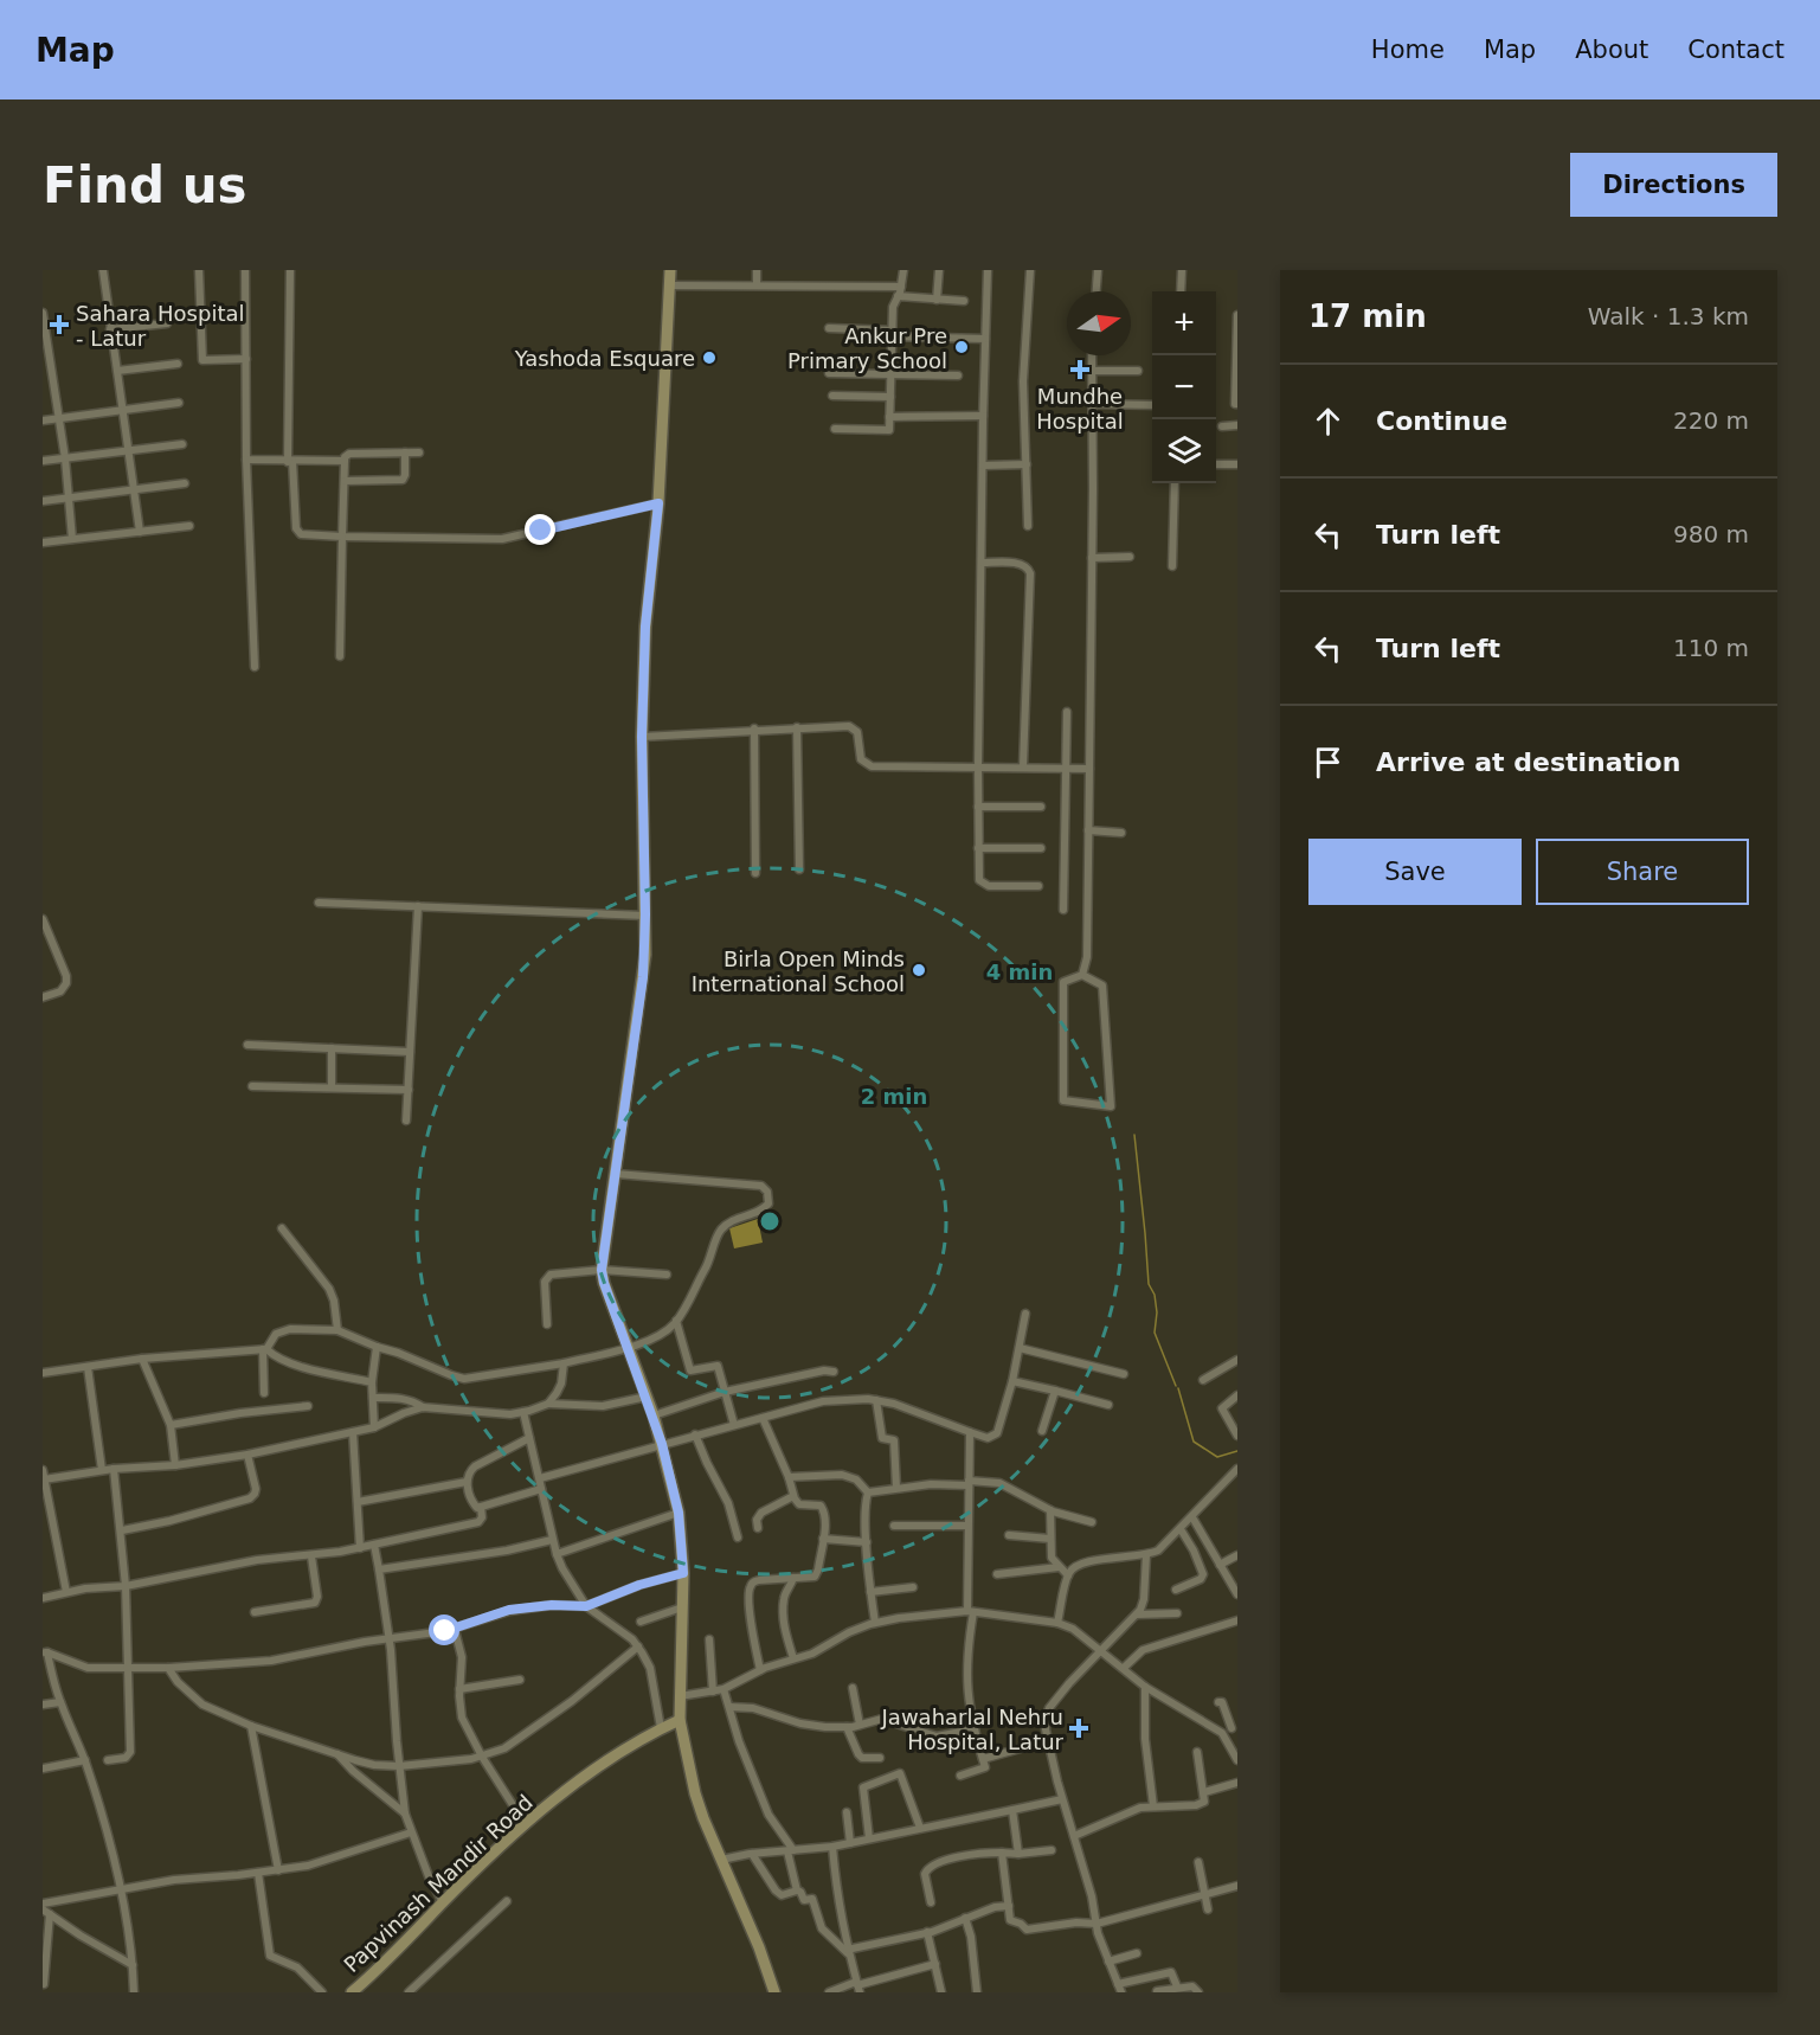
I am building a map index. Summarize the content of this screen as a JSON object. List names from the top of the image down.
{
  "streets": {
    "street": ["Papvinash Mandir Road"]
  },
  "places": {
    "health": ["Sahara Hospital - Latur", "Mundhe Hospital", "Jawaharlal Nehru Hospital, Latur"],
    "other": ["Ankur Pre Primary School", "Yashoda Esquare", "Birla Open Minds International School"]
  },
  "north": "right",
  "page": {
    "header": "Map",
    "nav": [
      "Home",
      "Map",
      "About",
      "Contact"
    ],
    "buttons": [
      "Directions",
      ["Save", "Share"]
    ],
    "title": "Find us",
    "heading": ["17 min", "Walk · 1.3 km"],
    "map_buttons": ["+", "−"],
    "list": [
      ["Continue", "220 m"],
      ["Turn left", "980 m"],
      ["Turn left", "110 m"],
      "Arrive at destination"
    ]
  },
  "rings": ["4 min", "2 min"]
}
